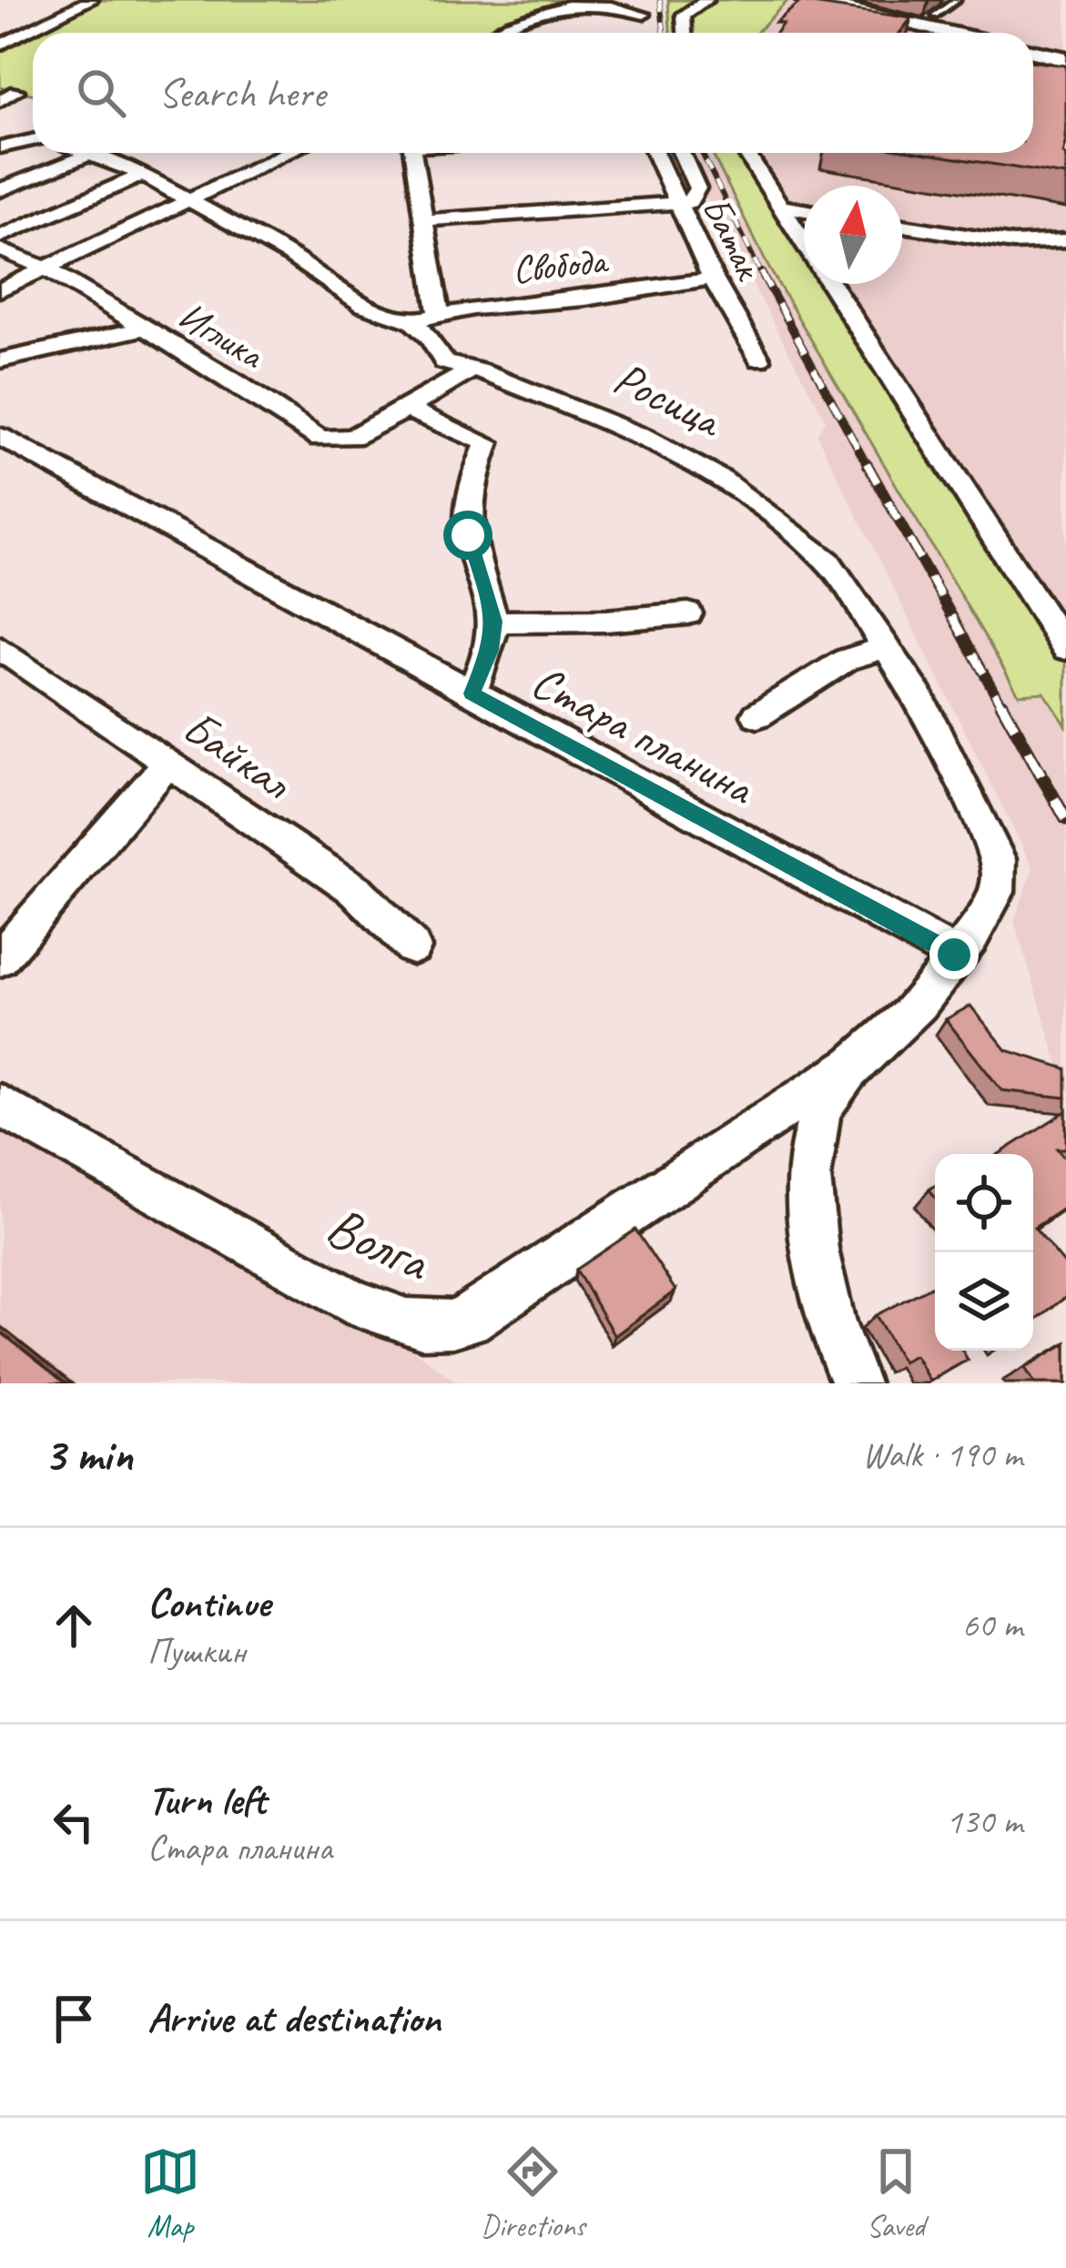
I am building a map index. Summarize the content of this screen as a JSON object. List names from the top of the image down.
{
  "streets": {
    "street": [
      "Батак",
      "Свобода",
      "Иглика",
      "Росица",
      "Стара планина",
      "Байкал",
      "Волга"
    ]
  },
  "crossings": [
    ["Батак", "Свобода"],
    ["Свобода", "Росица"],
    ["Иглика", "Росица"],
    ["Росица", "Стара планина"],
    ["Росица", "Волга"]
  ],
  "north": "top",
  "page": {
    "search": "Search here",
    "heading": ["3 min", "Walk · 190 m"],
    "list": [
      ["Continue", "Пушкин", "60 m"],
      ["Turn left", "Стара планина", "130 m"],
      "Arrive at destination"
    ],
    "nav": ["Map", "Directions", "Saved"]
  }
}
